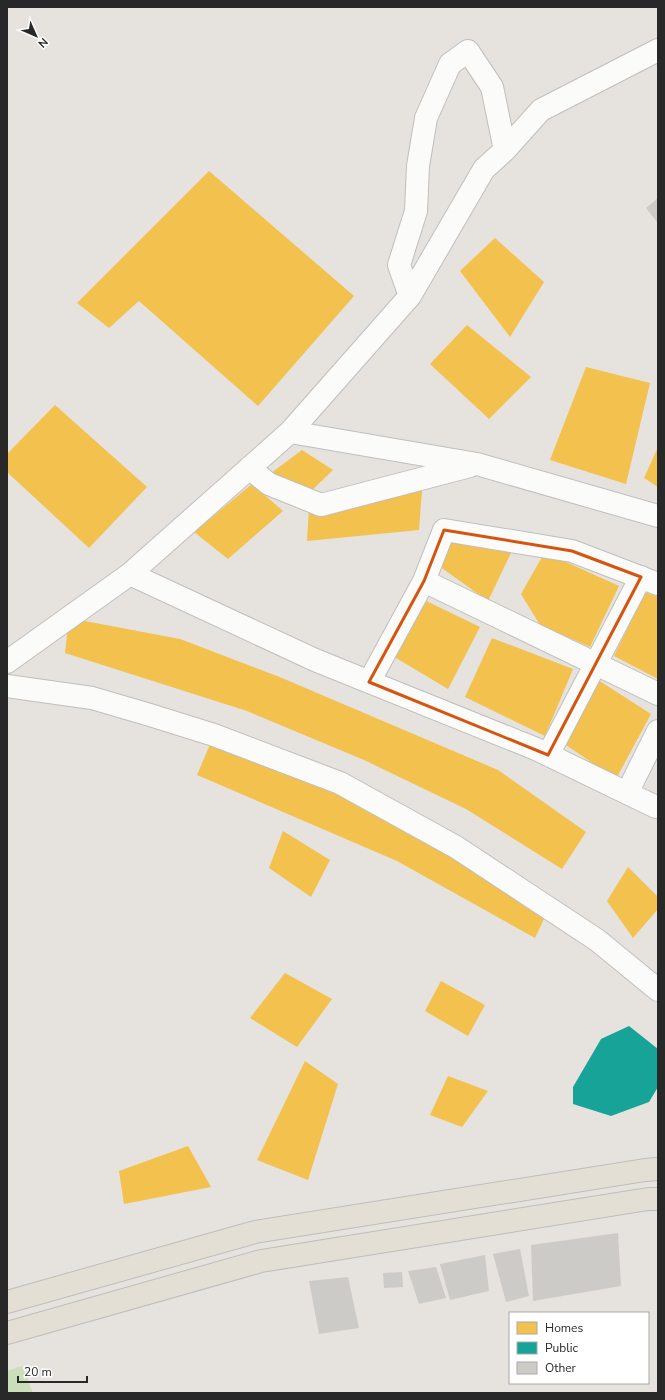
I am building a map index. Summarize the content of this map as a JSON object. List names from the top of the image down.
{
  "legend": ["Homes", "Public", "Other"],
  "scale_bar": "20 m",
  "north": "bottom right"
}
